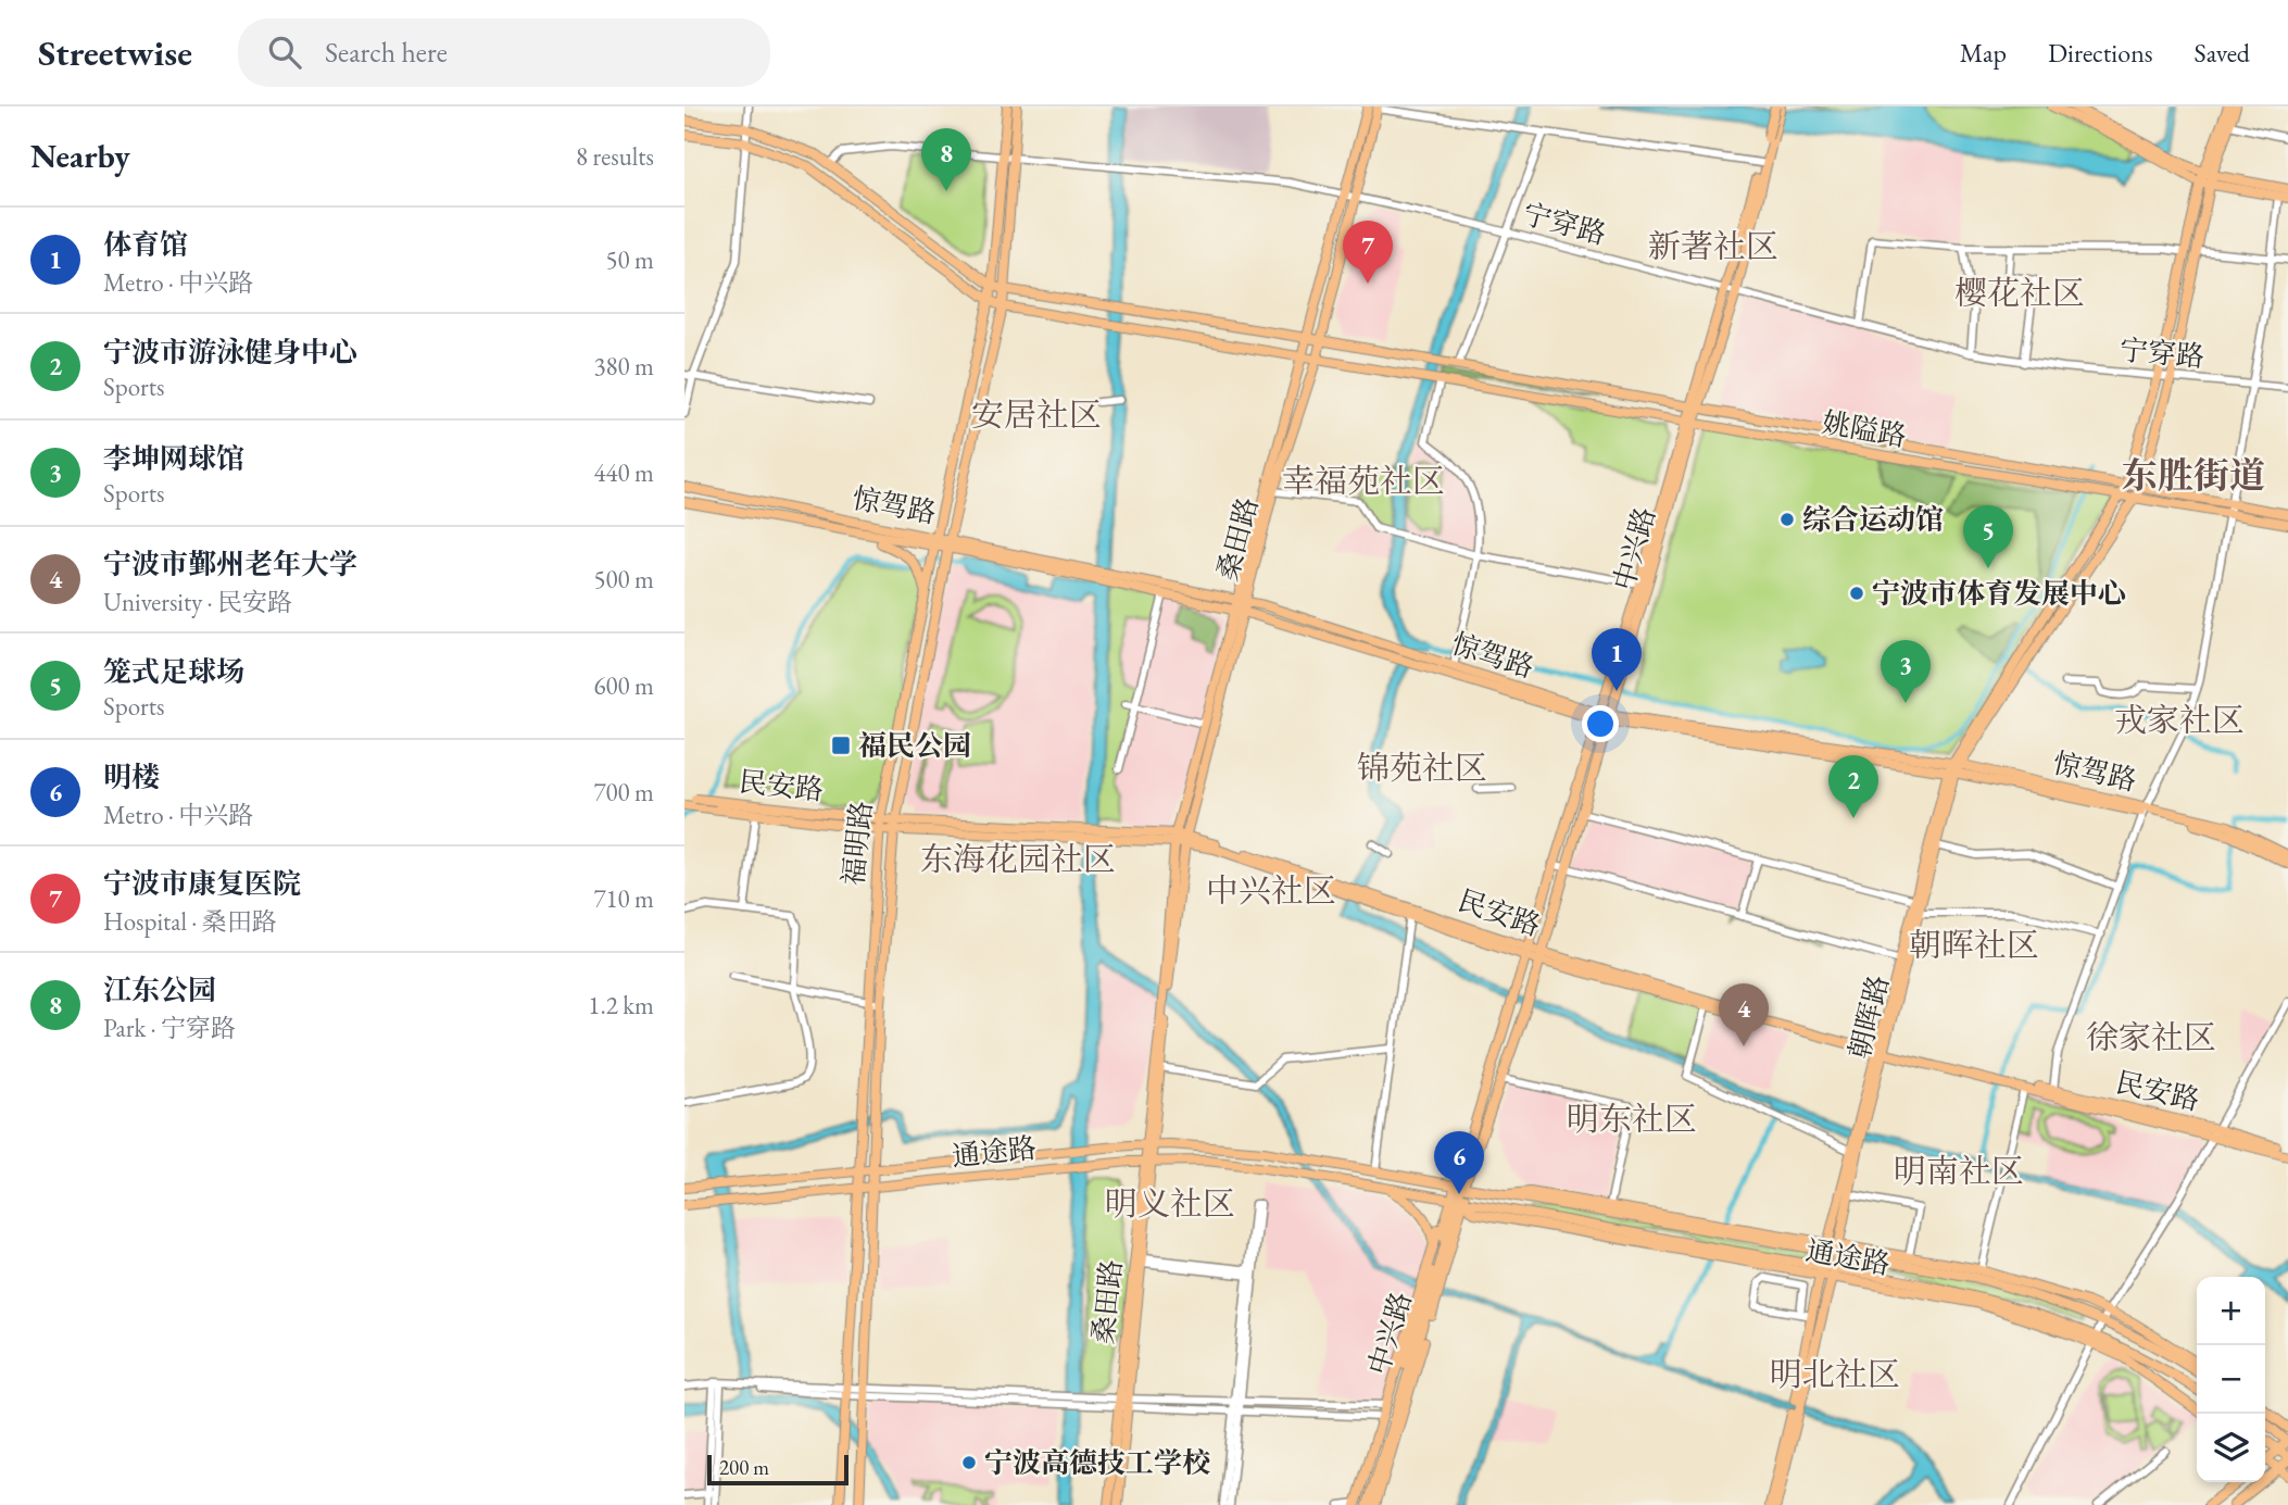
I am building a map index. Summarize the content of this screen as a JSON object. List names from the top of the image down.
{
  "streets": {
    "main road": [
      "姚隘路",
      "惊驾路",
      "桑田路",
      "中兴路",
      "民安路",
      "福明路",
      "朝晖路",
      "通途路"
    ],
    "street": ["宁穿路"]
  },
  "crossings": [
    ["宁穿路", "桑田路"],
    ["宁穿路", "中兴路"],
    ["宁穿路", "福明路"],
    ["宁穿路", "朝晖路"],
    ["姚隘路", "桑田路"],
    ["姚隘路", "中兴路"],
    ["姚隘路", "朝晖路"],
    ["惊驾路", "桑田路"],
    ["惊驾路", "中兴路"],
    ["惊驾路", "福明路"],
    ["惊驾路", "朝晖路"],
    ["桑田路", "民安路"],
    ["桑田路", "通途路"],
    ["中兴路", "民安路"],
    ["中兴路", "通途路"],
    ["民安路", "福明路"],
    ["民安路", "朝晖路"],
    ["福明路", "通途路"],
    ["朝晖路", "通途路"]
  ],
  "districts": [
    "新著社区",
    "樱花社区",
    "安居社区",
    "东胜街道",
    "幸福苑社区",
    "戎家社区",
    "锦苑社区",
    "东海花园社区",
    "中兴社区",
    "朝晖社区",
    "徐家社区",
    "明东社区",
    "明南社区",
    "明义社区",
    "明北社区"
  ],
  "places": {
    "other": ["综合运动馆", "宁波市体育发展中心", "宁波高德技工学校"],
    "transit": ["福民公园"]
  },
  "scale_bar": "200 m",
  "page": {
    "header": "Streetwise",
    "search": "Search here",
    "nav": ["Map", "Directions", "Saved"],
    "heading": ["Nearby", "8 results"],
    "pins": [
      "8",
      "7",
      "5",
      "1",
      "3",
      "2",
      "4",
      "6"
    ],
    "list": [
      {
        "mark": "1",
        "name": "体育馆",
        "note": "Metro · 中兴路",
        "value": "50 m"
      },
      {
        "mark": "2",
        "name": "宁波市游泳健身中心",
        "note": "Sports",
        "value": "380 m"
      },
      {
        "mark": "3",
        "name": "李坤网球馆",
        "note": "Sports",
        "value": "440 m"
      },
      {
        "mark": "4",
        "name": "宁波市鄞州老年大学",
        "note": "University · 民安路",
        "value": "500 m"
      },
      {
        "mark": "5",
        "name": "笼式足球场",
        "note": "Sports",
        "value": "600 m"
      },
      {
        "mark": "6",
        "name": "明楼",
        "note": "Metro · 中兴路",
        "value": "700 m"
      },
      {
        "mark": "7",
        "name": "宁波市康复医院",
        "note": "Hospital · 桑田路",
        "value": "710 m"
      },
      {
        "mark": "8",
        "name": "江东公园",
        "note": "Park · 宁穿路",
        "value": "1.2 km"
      }
    ],
    "map_buttons": ["+", "−"],
    "scale": "200 m"
  }
}
